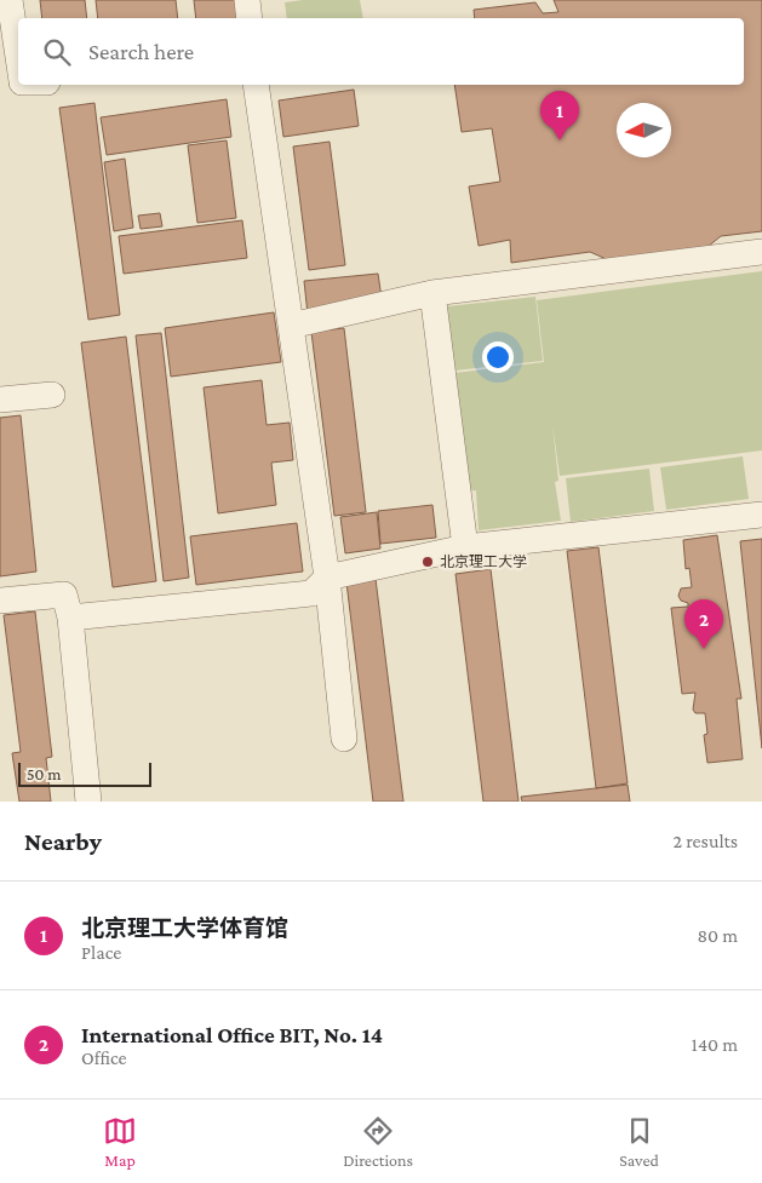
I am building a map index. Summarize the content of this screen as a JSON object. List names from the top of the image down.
{
  "places": ["北京理工大学"],
  "scale_bar": "50 m",
  "north": "left",
  "page": {
    "search": "Search here",
    "pins": ["1", "2"],
    "scale": "50 m",
    "heading": ["Nearby", "2 results"],
    "list": [
      {
        "mark": "1",
        "name": "北京理工大学体育馆",
        "note": "Place",
        "value": "80 m"
      },
      {
        "mark": "2",
        "name": "International Office BIT, No. 14",
        "note": "Office",
        "value": "140 m"
      }
    ],
    "nav": ["Map", "Directions", "Saved"]
  }
}
